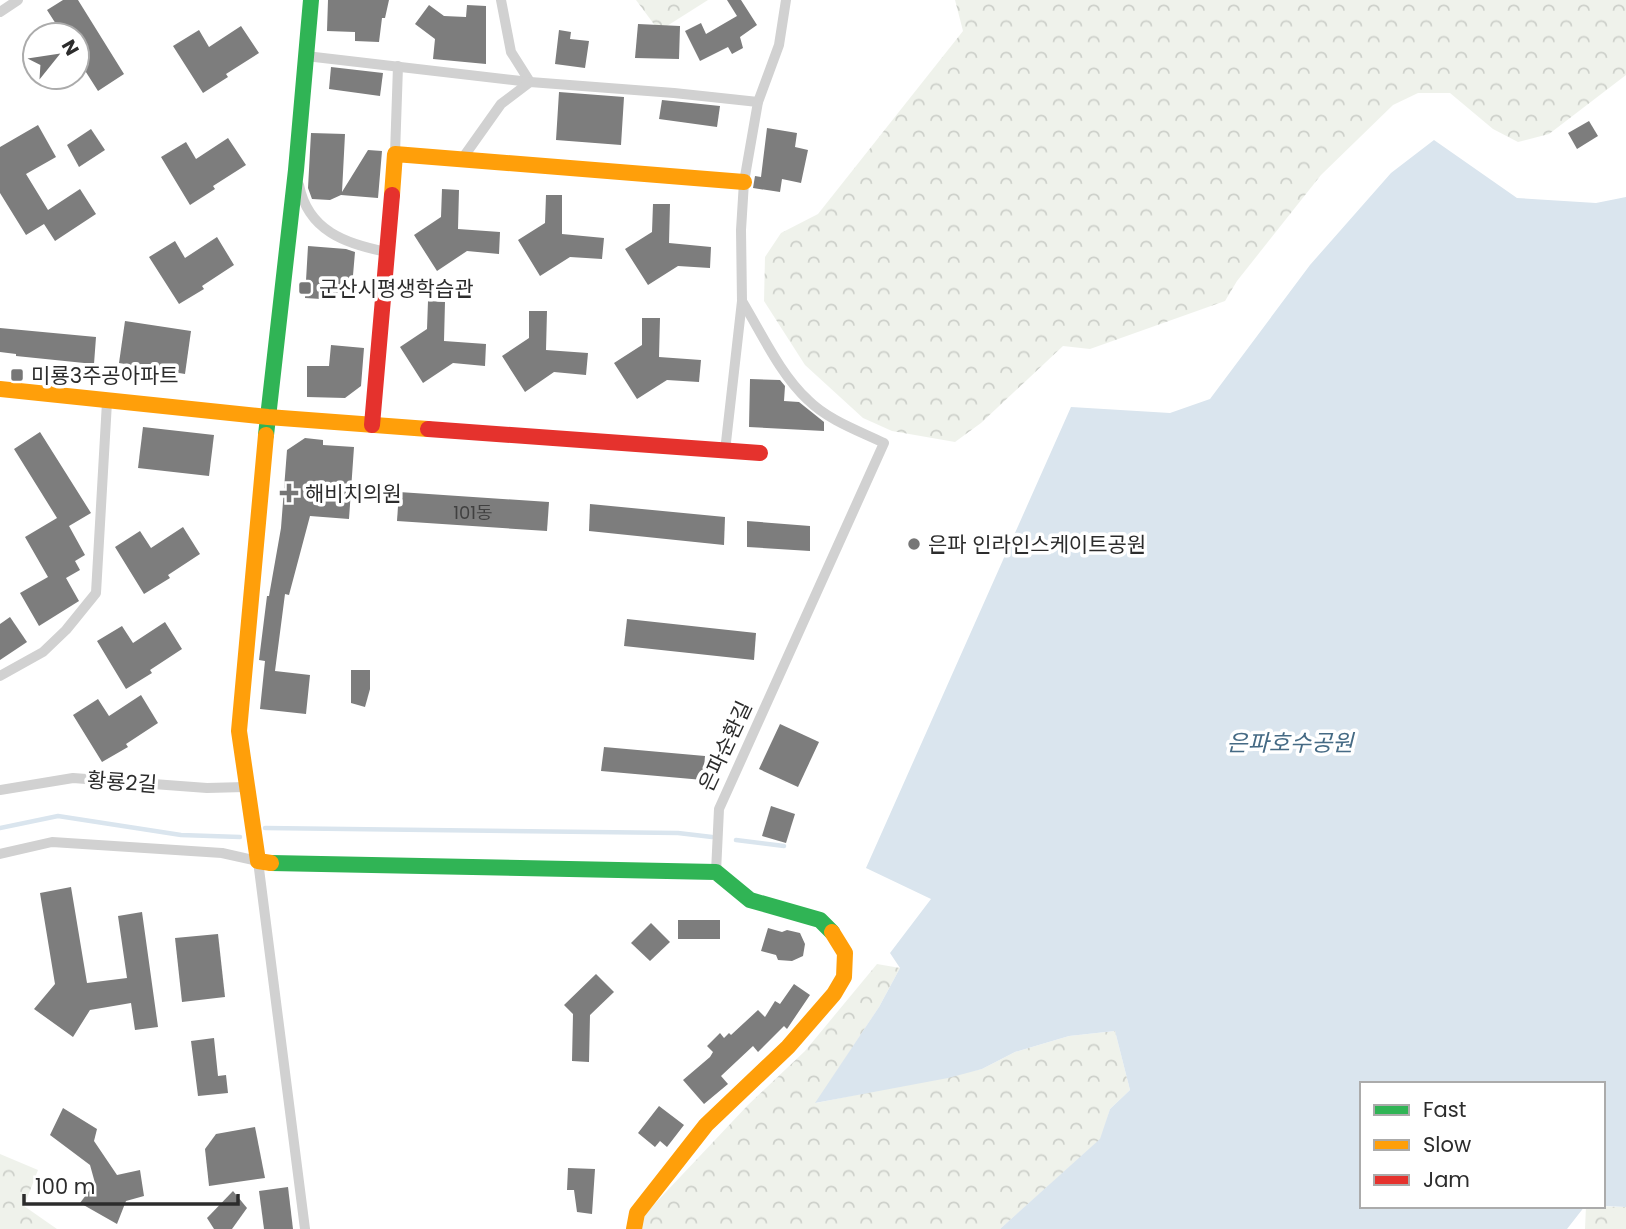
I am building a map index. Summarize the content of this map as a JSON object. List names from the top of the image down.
{
  "streets": {
    "street": ["은파순환길", "황룡2길"]
  },
  "water": ["은파호수공원"],
  "places": {
    "transit": ["군산시평생학습관", "미룡3주공아파트"],
    "health": ["해비치의원"],
    "other": ["은파 인라인스케이트공원"]
  },
  "house_numbers": ["101동"],
  "legend": ["Fast", "Slow", "Jam"],
  "scale_bar": "100 m",
  "north": "top right"
}
